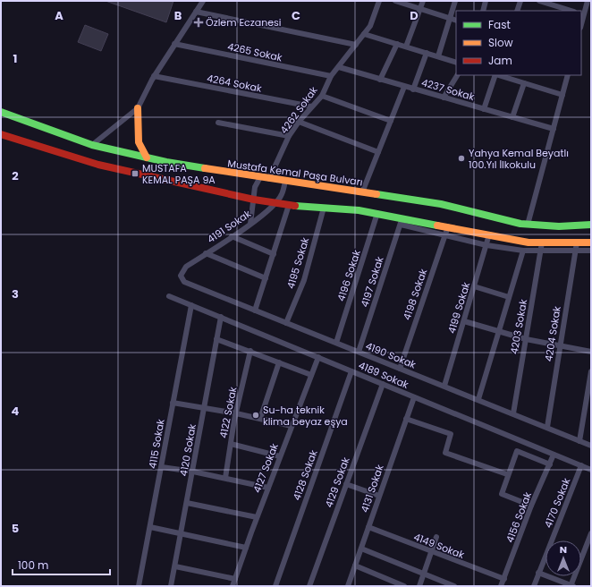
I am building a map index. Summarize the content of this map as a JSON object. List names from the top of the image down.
{
  "streets": {
    "main road": ["Mustafa Kemal Paşa Bulvarı"],
    "street": [
      "4265 Sokak",
      "4264 Sokak",
      "4237 Sokak",
      "4262 Sokak",
      "4191 Sokak",
      "4195 Sokak",
      "4196 Sokak",
      "4197 Sokak",
      "4198 Sokak",
      "4199 Sokak",
      "4203 Sokak",
      "4204 Sokak",
      "4190 Sokak",
      "4189 Sokak",
      "4122 Sokak",
      "4115 Sokak",
      "4120 Sokak",
      "4127 Sokak",
      "4128 Sokak",
      "4129 Sokak",
      "4131 Sokak",
      "4170 Sokak",
      "4156 Sokak",
      "4149 Sokak"
    ]
  },
  "crossings": [
    ["4265 Sokak", "4262 Sokak"],
    ["4264 Sokak", "4262 Sokak"],
    ["4237 Sokak", "4262 Sokak"],
    ["4262 Sokak", "Mustafa Kemal Paşa Bulvarı"],
    ["Mustafa Kemal Paşa Bulvarı", "4191 Sokak"],
    ["4191 Sokak", "4190 Sokak"],
    ["4195 Sokak", "4190 Sokak"],
    ["4196 Sokak", "4190 Sokak"],
    ["4197 Sokak", "4190 Sokak"],
    ["4198 Sokak", "4190 Sokak"],
    ["4199 Sokak", "4190 Sokak"],
    ["4203 Sokak", "4190 Sokak"],
    ["4204 Sokak", "4190 Sokak"],
    ["4189 Sokak", "4115 Sokak"],
    ["4189 Sokak", "4120 Sokak"],
    ["4189 Sokak", "4127 Sokak"],
    ["4189 Sokak", "4128 Sokak"],
    ["4189 Sokak", "4129 Sokak"],
    ["4189 Sokak", "4131 Sokak"],
    ["4189 Sokak", "4170 Sokak"],
    ["4189 Sokak", "4156 Sokak"],
    ["4131 Sokak", "4149 Sokak"],
    ["4156 Sokak", "4149 Sokak"]
  ],
  "places": {
    "health": ["Özlem Eczanesi"],
    "other": ["Yahya Kemal Beyatlı 100.Yıl İlkokulu", "Su-ha teknik klima beyaz eşya"],
    "transit": ["MUSTAFA KEMAL PAŞA 9A"]
  },
  "legend": ["Fast", "Slow", "Jam"],
  "scale_bar": "100 m",
  "north": "top",
  "grid": {
    "columns": [
      "A",
      "B",
      "C",
      "D"
    ],
    "rows": [
      "1",
      "2",
      "3",
      "4",
      "5"
    ]
  }
}
